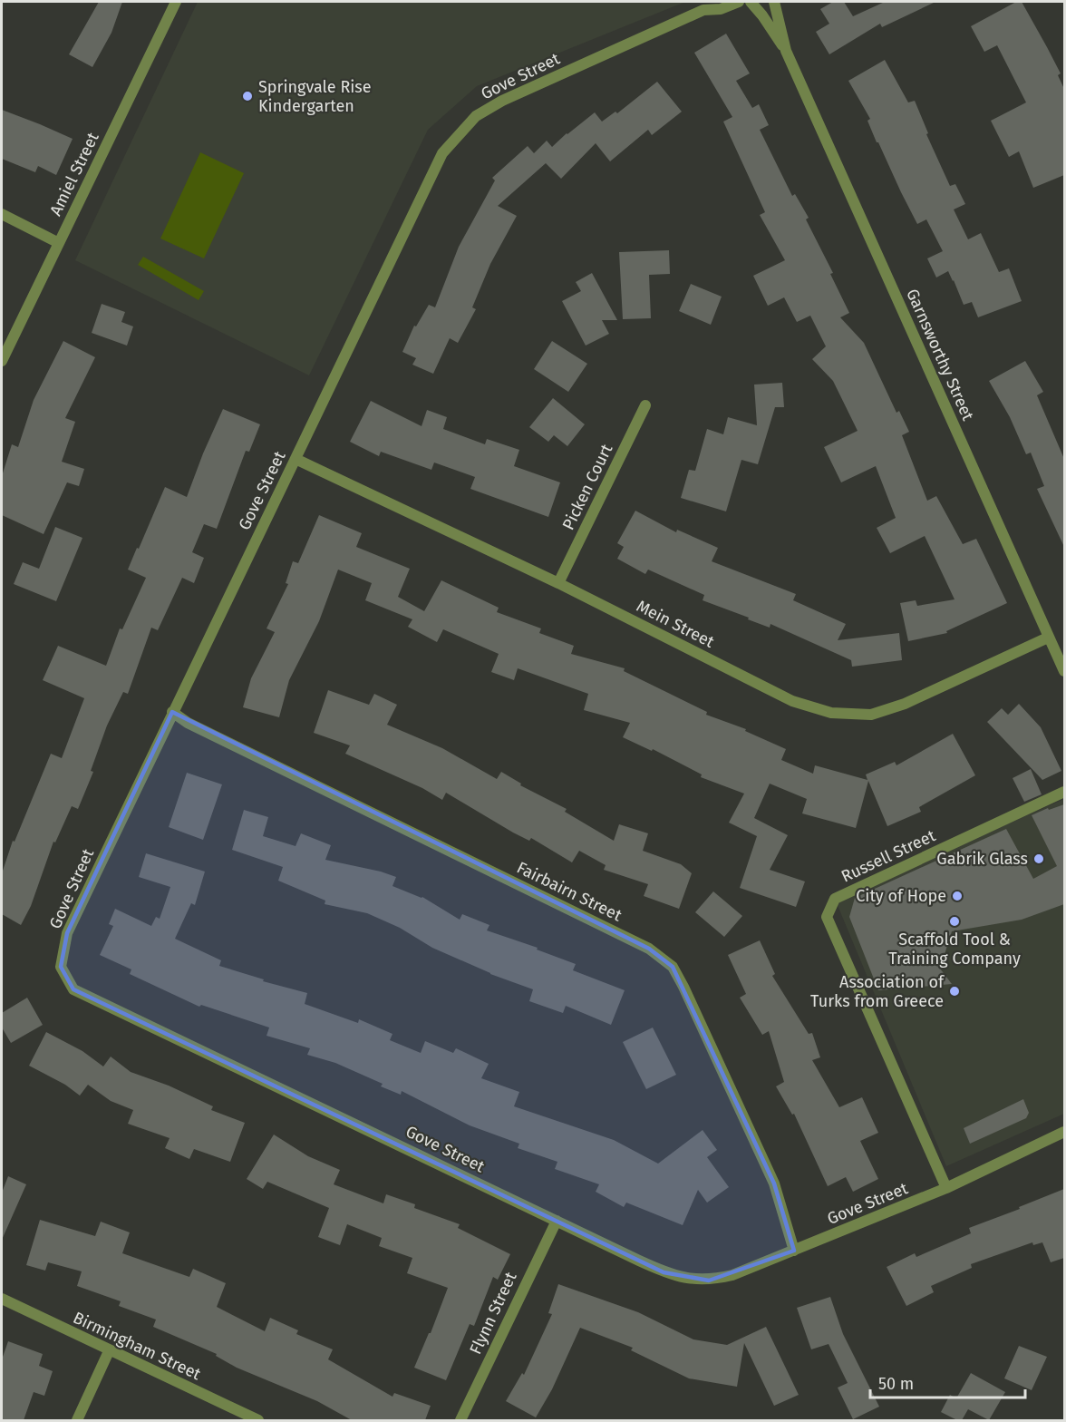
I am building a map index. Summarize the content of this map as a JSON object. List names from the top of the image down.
{
  "streets": {
    "street": [
      "Gove Street",
      "Amiel Street",
      "Garnsworthy Street",
      "Picken Court",
      "Mein Street",
      "Russell Street",
      "Fairbairn Street",
      "Flynn Street",
      "Birmingham Street"
    ]
  },
  "crossings": [
    ["Gove Street", "Mein Street"],
    ["Gove Street", "Russell Street"],
    ["Gove Street", "Fairbairn Street"],
    ["Gove Street", "Flynn Street"],
    ["Garnsworthy Street", "Mein Street"],
    ["Picken Court", "Mein Street"]
  ],
  "places": [
    "Springvale Rise Kindergarten",
    "Gabrik Glass",
    "City of Hope",
    "Scaffold Tool & Training Company",
    "Association of Turks from Greece"
  ],
  "scale_bar": "50 m"
}
